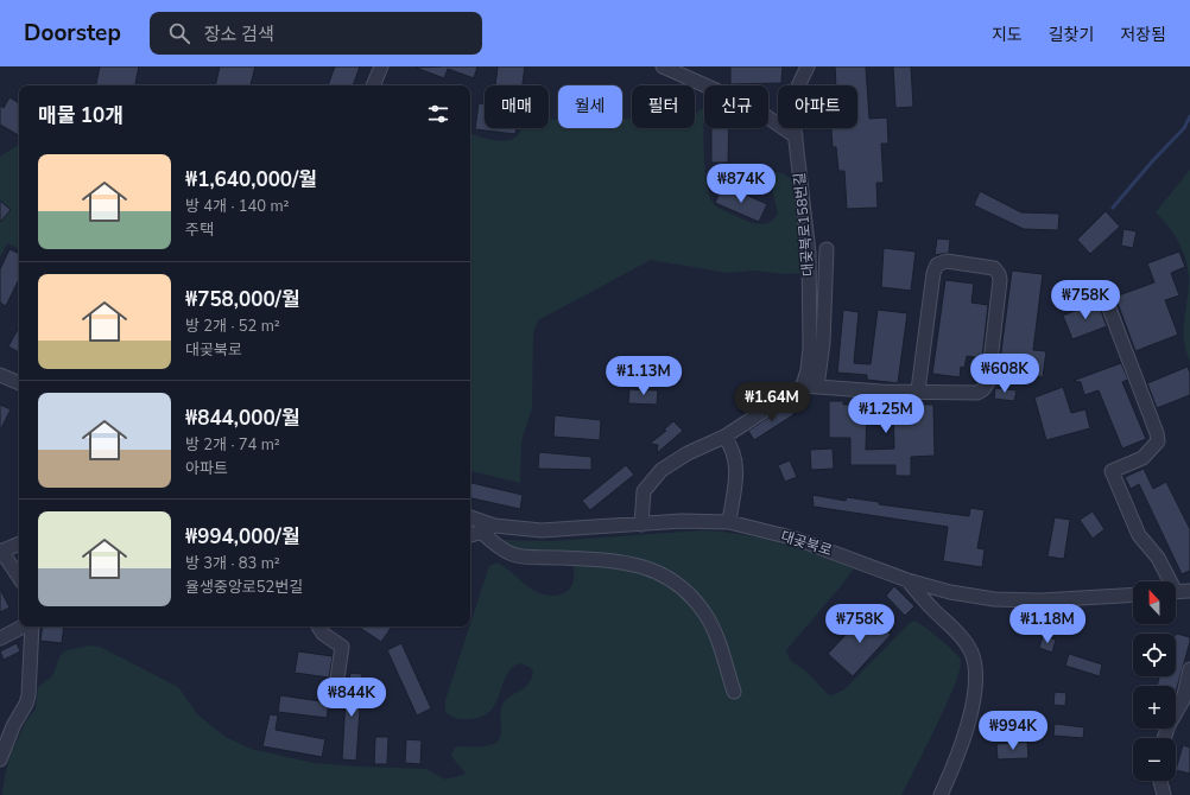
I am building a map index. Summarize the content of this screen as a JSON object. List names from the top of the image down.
{
  "streets": {
    "street": ["대곶북로158번길", "대곶북로"]
  },
  "north": "top",
  "page": {
    "header": "Doorstep",
    "search": "장소 검색",
    "nav": ["지도", "길찾기", "저장됨"],
    "chip": [
      "매매",
      "월세",
      "필터",
      "신규",
      "아파트"
    ],
    "heading": "매물 10개",
    "list": [
      {
        "name": "₩1,640,000/월",
        "note": "방 4개 · 140 m² · 주택"
      },
      {
        "name": "₩758,000/월",
        "note": "방 2개 · 52 m² · 대곶북로"
      },
      {
        "name": "₩844,000/월",
        "note": "방 2개 · 74 m² · 아파트"
      },
      {
        "name": "₩994,000/월",
        "note": "방 3개 · 83 m² · 율생중앙로52번길"
      }
    ],
    "price": [
      "₩874K",
      "₩758K",
      "₩608K",
      "₩1.13M",
      "₩1.64M",
      "₩1.25M",
      "₩758K",
      "₩1.18M",
      "₩844K",
      "₩994K"
    ],
    "map_buttons": ["+", "−"]
  }
}
